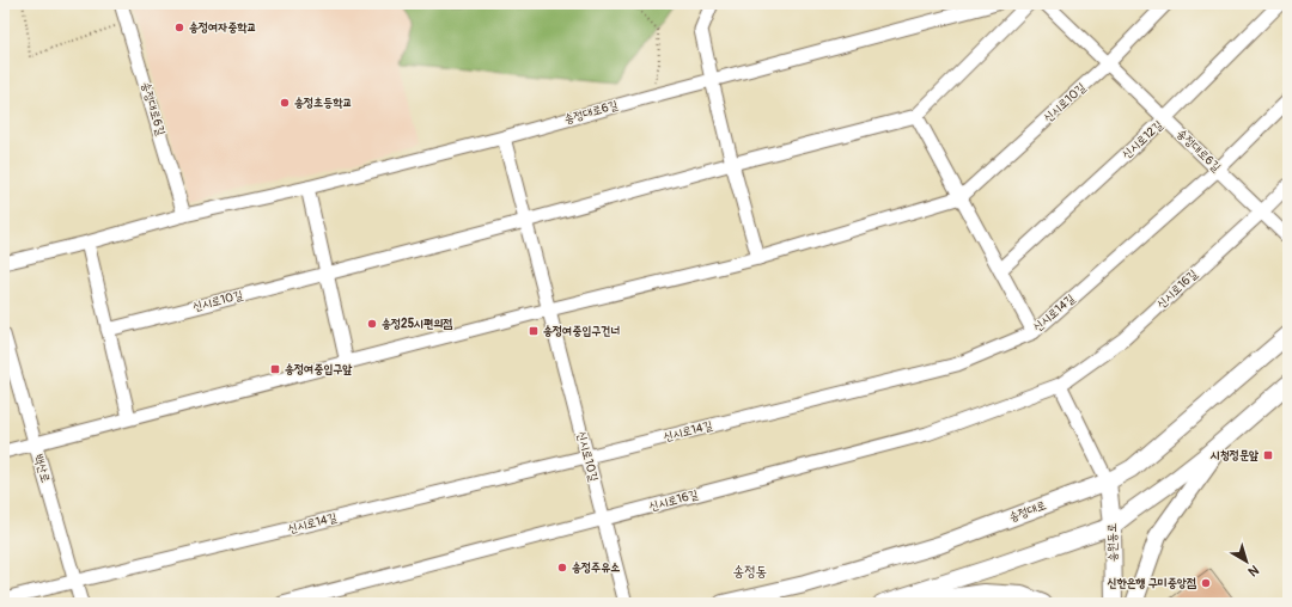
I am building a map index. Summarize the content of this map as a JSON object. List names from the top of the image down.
{
  "streets": {
    "street": [
      "신시로10길",
      "송정대로6길",
      "신시로12길",
      "신시로16길",
      "신시로14길",
      "백산로",
      "송정대로",
      "송원동로"
    ]
  },
  "crossings": [
    ["신시로10길", "송정대로6길"],
    ["신시로10길", "신시로16길"],
    ["신시로10길", "신시로14길"],
    ["신시로10길", "백산로"],
    ["송정대로6길", "신시로12길"],
    ["송정대로6길", "신시로16길"],
    ["송정대로6길", "신시로14길"],
    ["신시로14길", "백산로"],
    ["송정대로", "송원동로"]
  ],
  "districts": ["송정동"],
  "places": {
    "other": [
      "송정여자중학교",
      "송정초등학교",
      "송정25시편의점",
      "송정주유소",
      "신한은행 구미중앙점"
    ],
    "transit": ["송정여중입구건너", "송정여중입구앞", "시청정문앞"]
  },
  "north": "bottom right"
}
